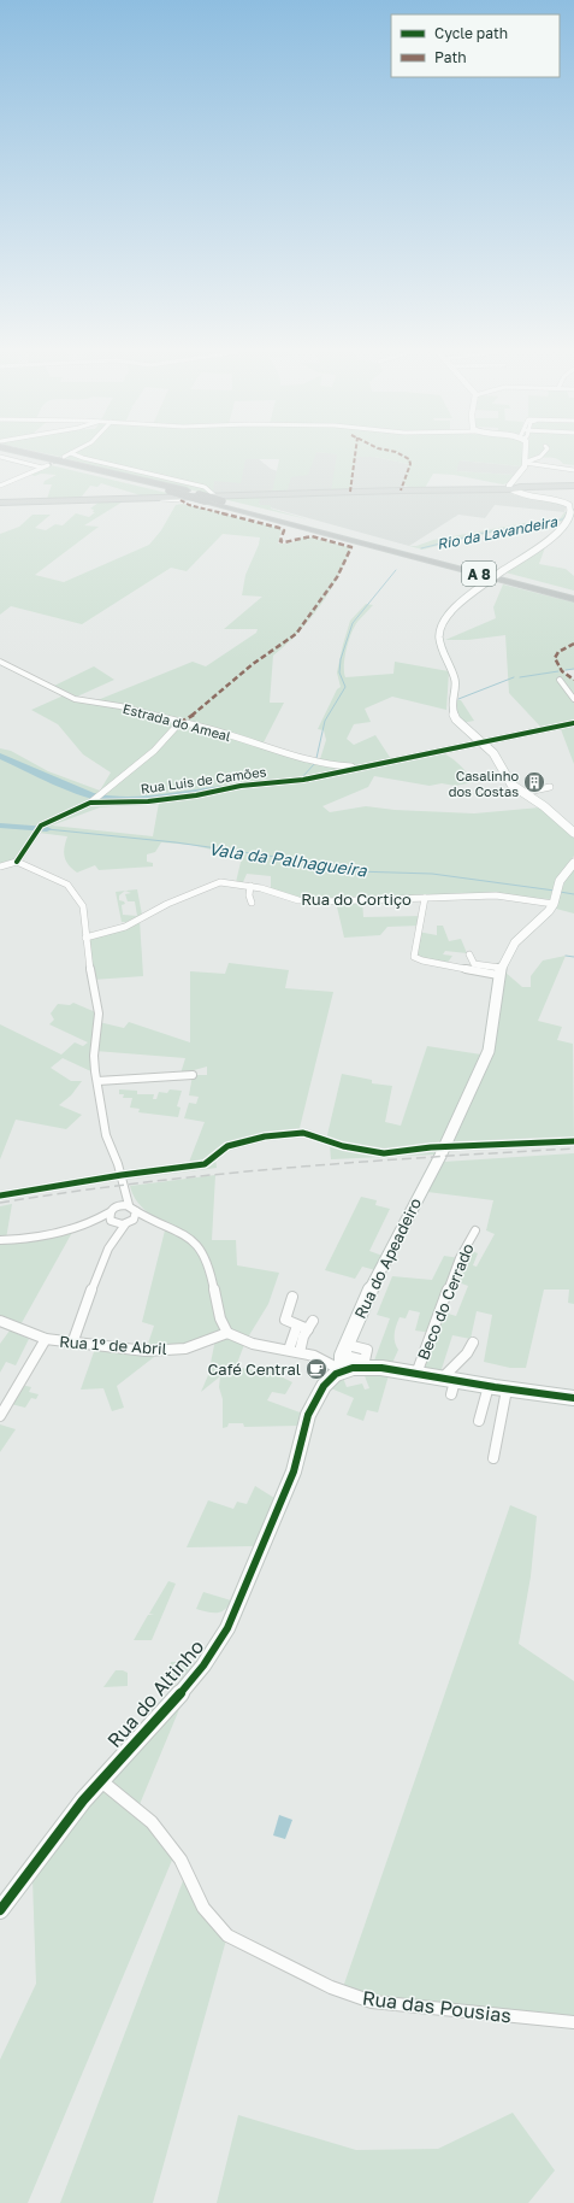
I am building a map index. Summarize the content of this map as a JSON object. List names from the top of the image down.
{
  "streets": {
    "highway": ["A 8"],
    "street": [
      "Estrada do Ameal",
      "Rua Luis de Camões",
      "Rua do Cortiço",
      "Rua do Apeadeiro",
      "Beco do Cerrado",
      "Rua 1º de Abril",
      "Rua do Altinho",
      "Rua das Pousias"
    ]
  },
  "crossings": [
    ["Estrada do Ameal", "Rua Luis de Camões"],
    ["Rua do Apeadeiro", "Rua do Altinho"],
    ["Rua do Altinho", "Rua das Pousias"]
  ],
  "water": ["Rio da Lavandeira", "Vala da Palhagueira"],
  "places": {
    "building": ["Casalinho dos Costas"],
    "cafe": ["Café Central"]
  },
  "legend": ["Cycle path", "Path"]
}
